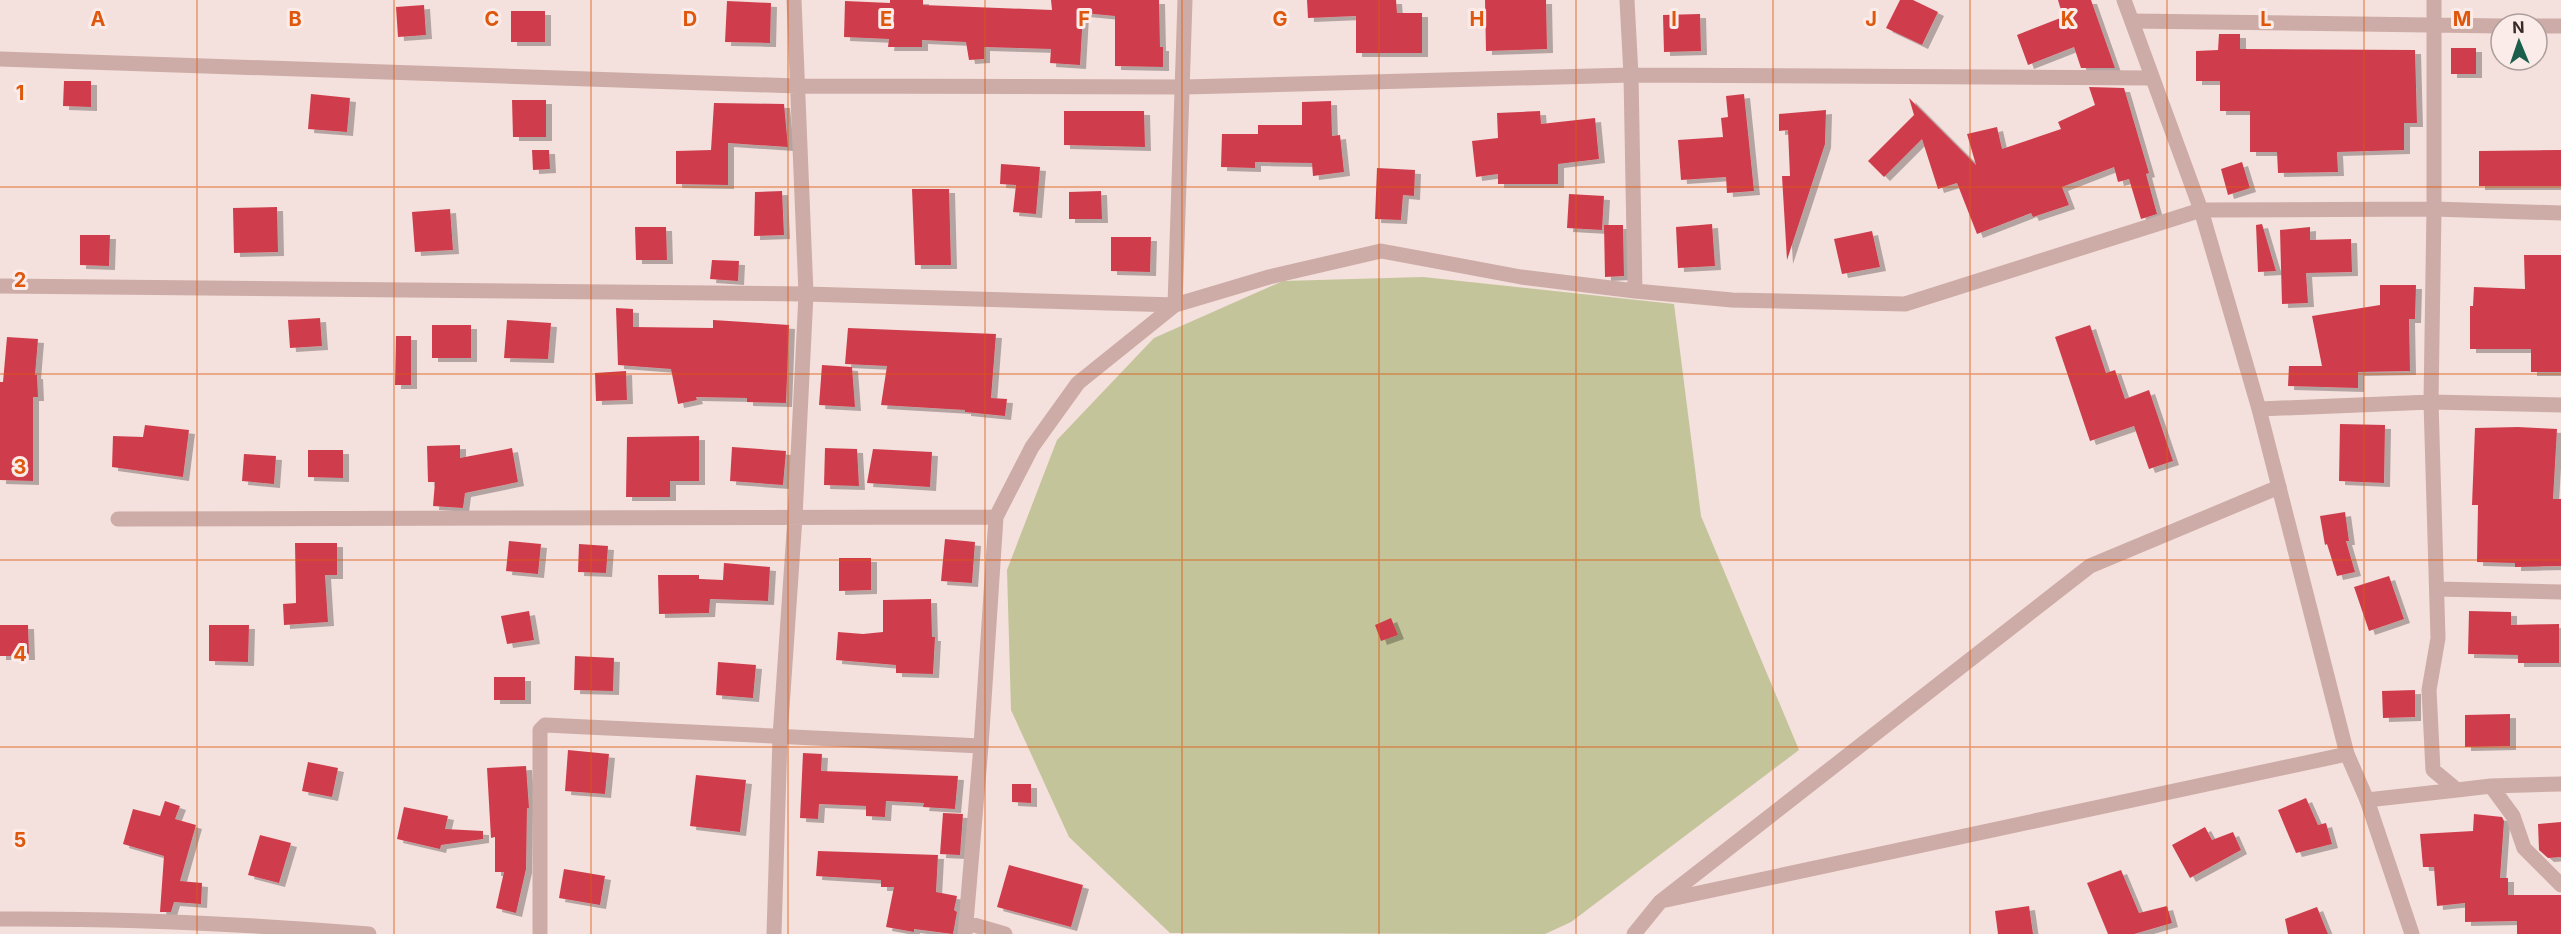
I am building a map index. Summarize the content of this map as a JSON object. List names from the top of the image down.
{
  "north": "top",
  "grid": {
    "columns": [
      "A",
      "B",
      "C",
      "D",
      "E",
      "F",
      "G",
      "H",
      "I",
      "J",
      "K",
      "L",
      "M"
    ],
    "rows": [
      "1",
      "2",
      "3",
      "4",
      "5"
    ]
  }
}
